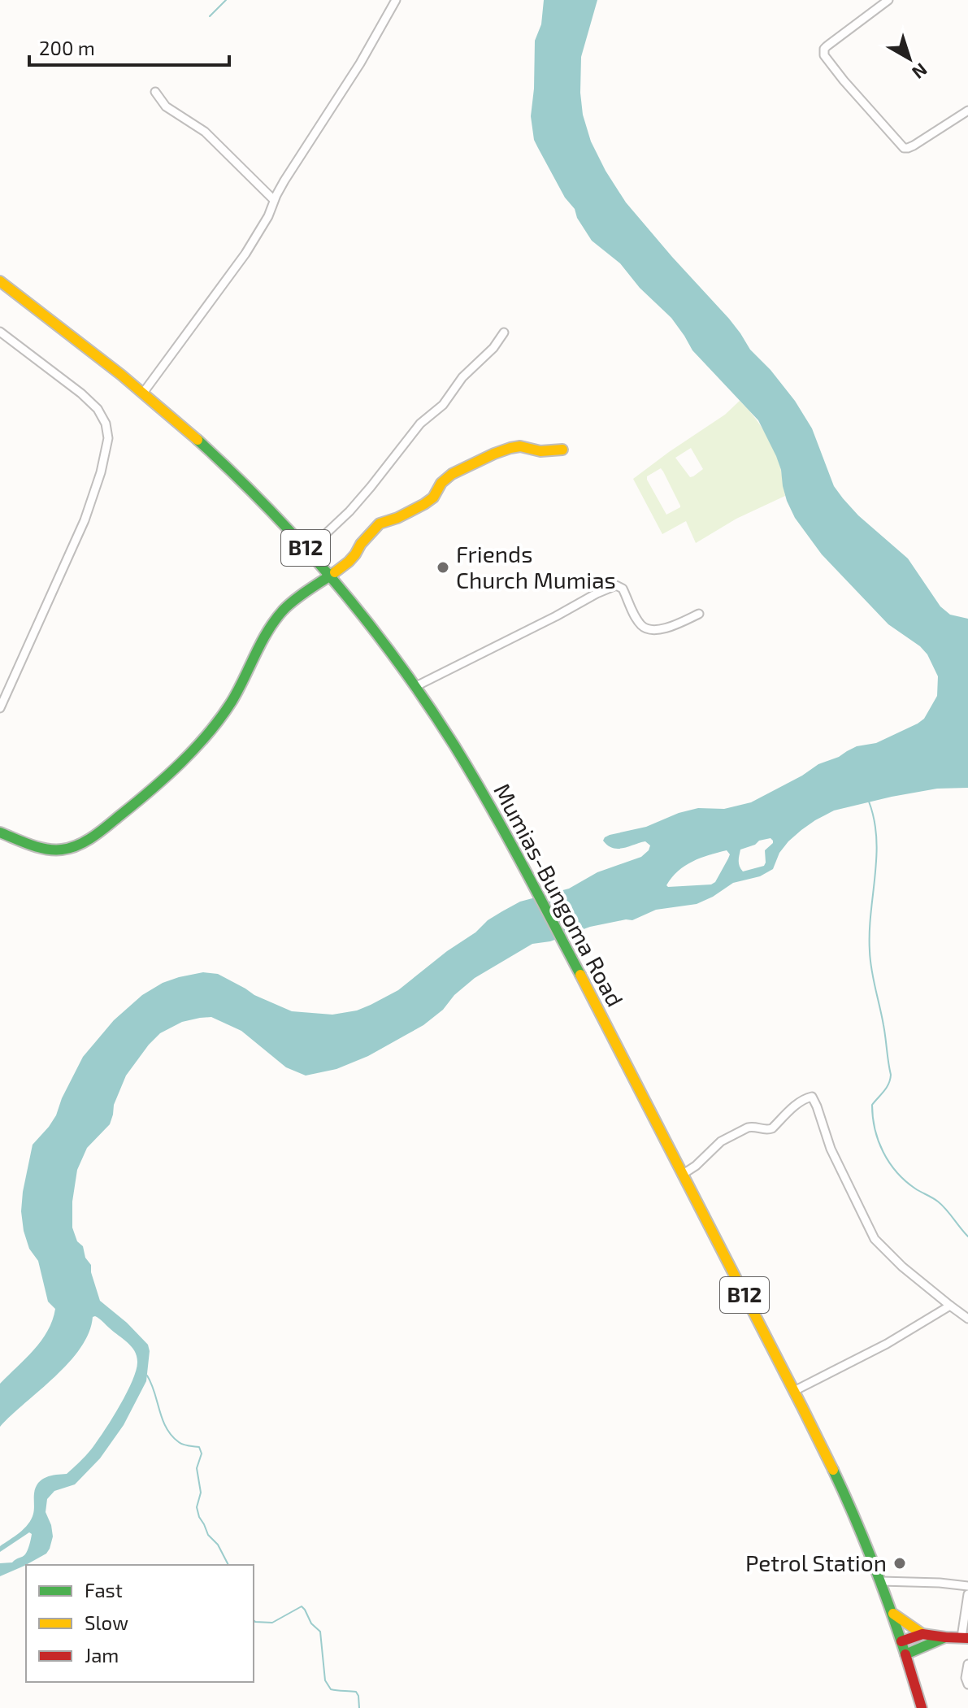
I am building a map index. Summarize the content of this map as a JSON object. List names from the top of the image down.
{
  "streets": {
    "main road": ["B12", "Mumias-Bungoma Road"]
  },
  "places": ["Friends Church Mumias", "Petrol Station"],
  "legend": ["Fast", "Slow", "Jam"],
  "scale_bar": "200 m",
  "north": "bottom right"
}
